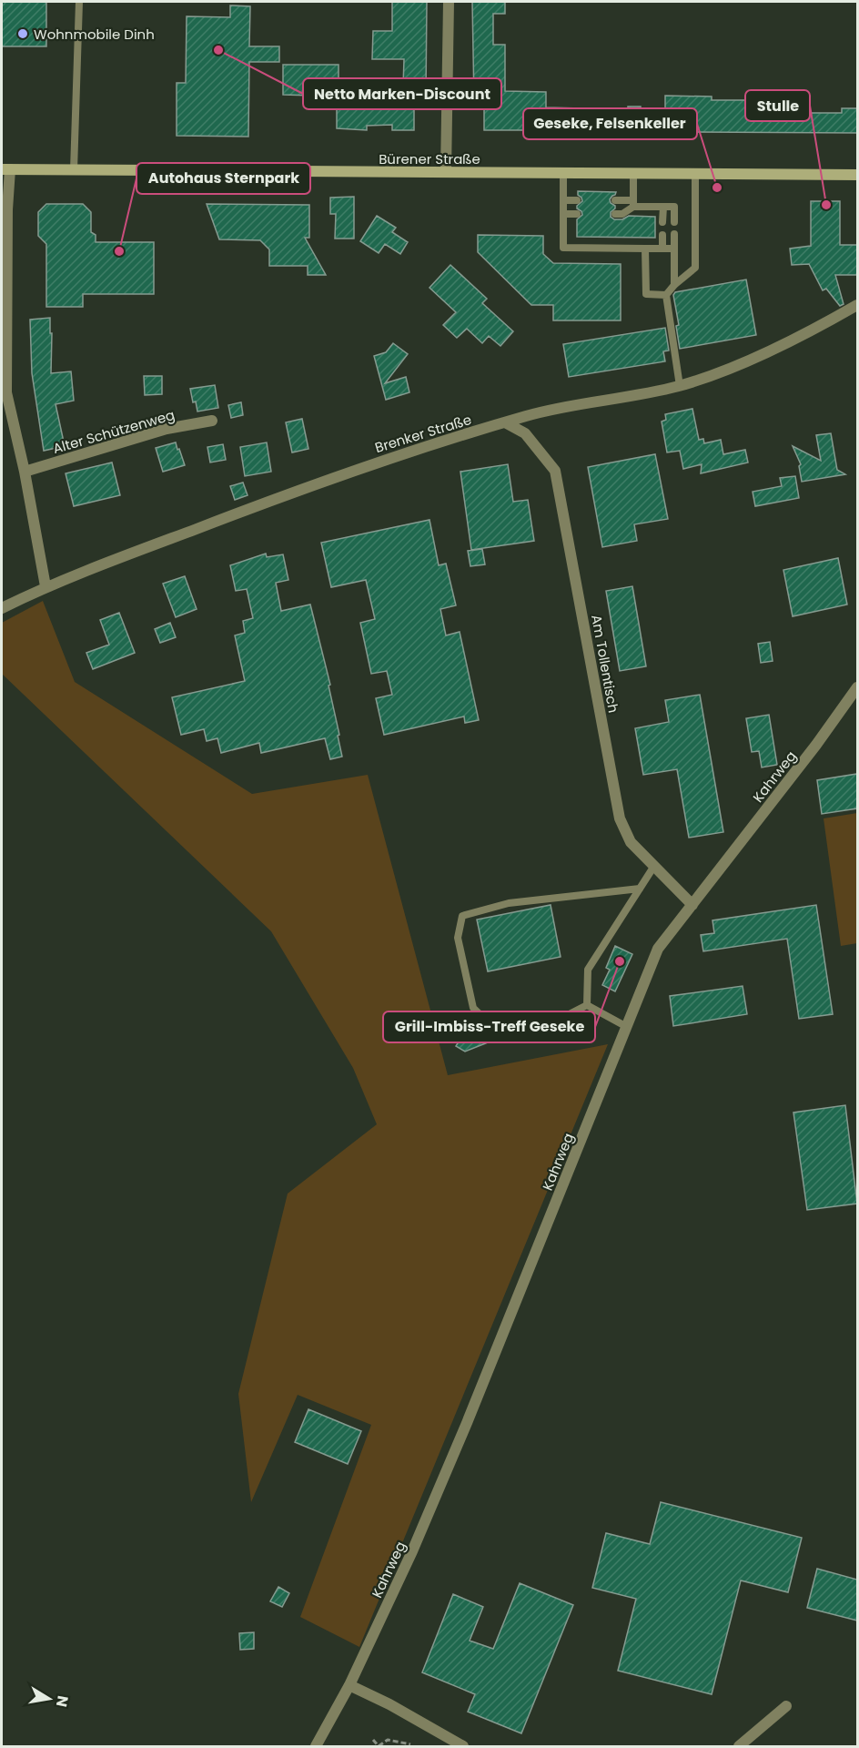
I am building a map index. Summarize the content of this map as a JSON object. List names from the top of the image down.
{
  "streets": {
    "main road": ["Bürener Straße"],
    "street": [
      "Alter Schützenweg",
      "Brenker Straße",
      "Am Tollentisch",
      "Kahrweg"
    ]
  },
  "crossings": [
    ["Brenker Straße", "Am Tollentisch"],
    ["Am Tollentisch", "Kahrweg"]
  ],
  "places": [
    "Wohnmobile Dinh",
    "Netto Marken-Discount",
    "Geseke, Felsenkeller",
    "Stulle",
    "Autohaus Sternpark",
    "Grill-Imbiss-Treff Geseke"
  ],
  "north": "right"
}
